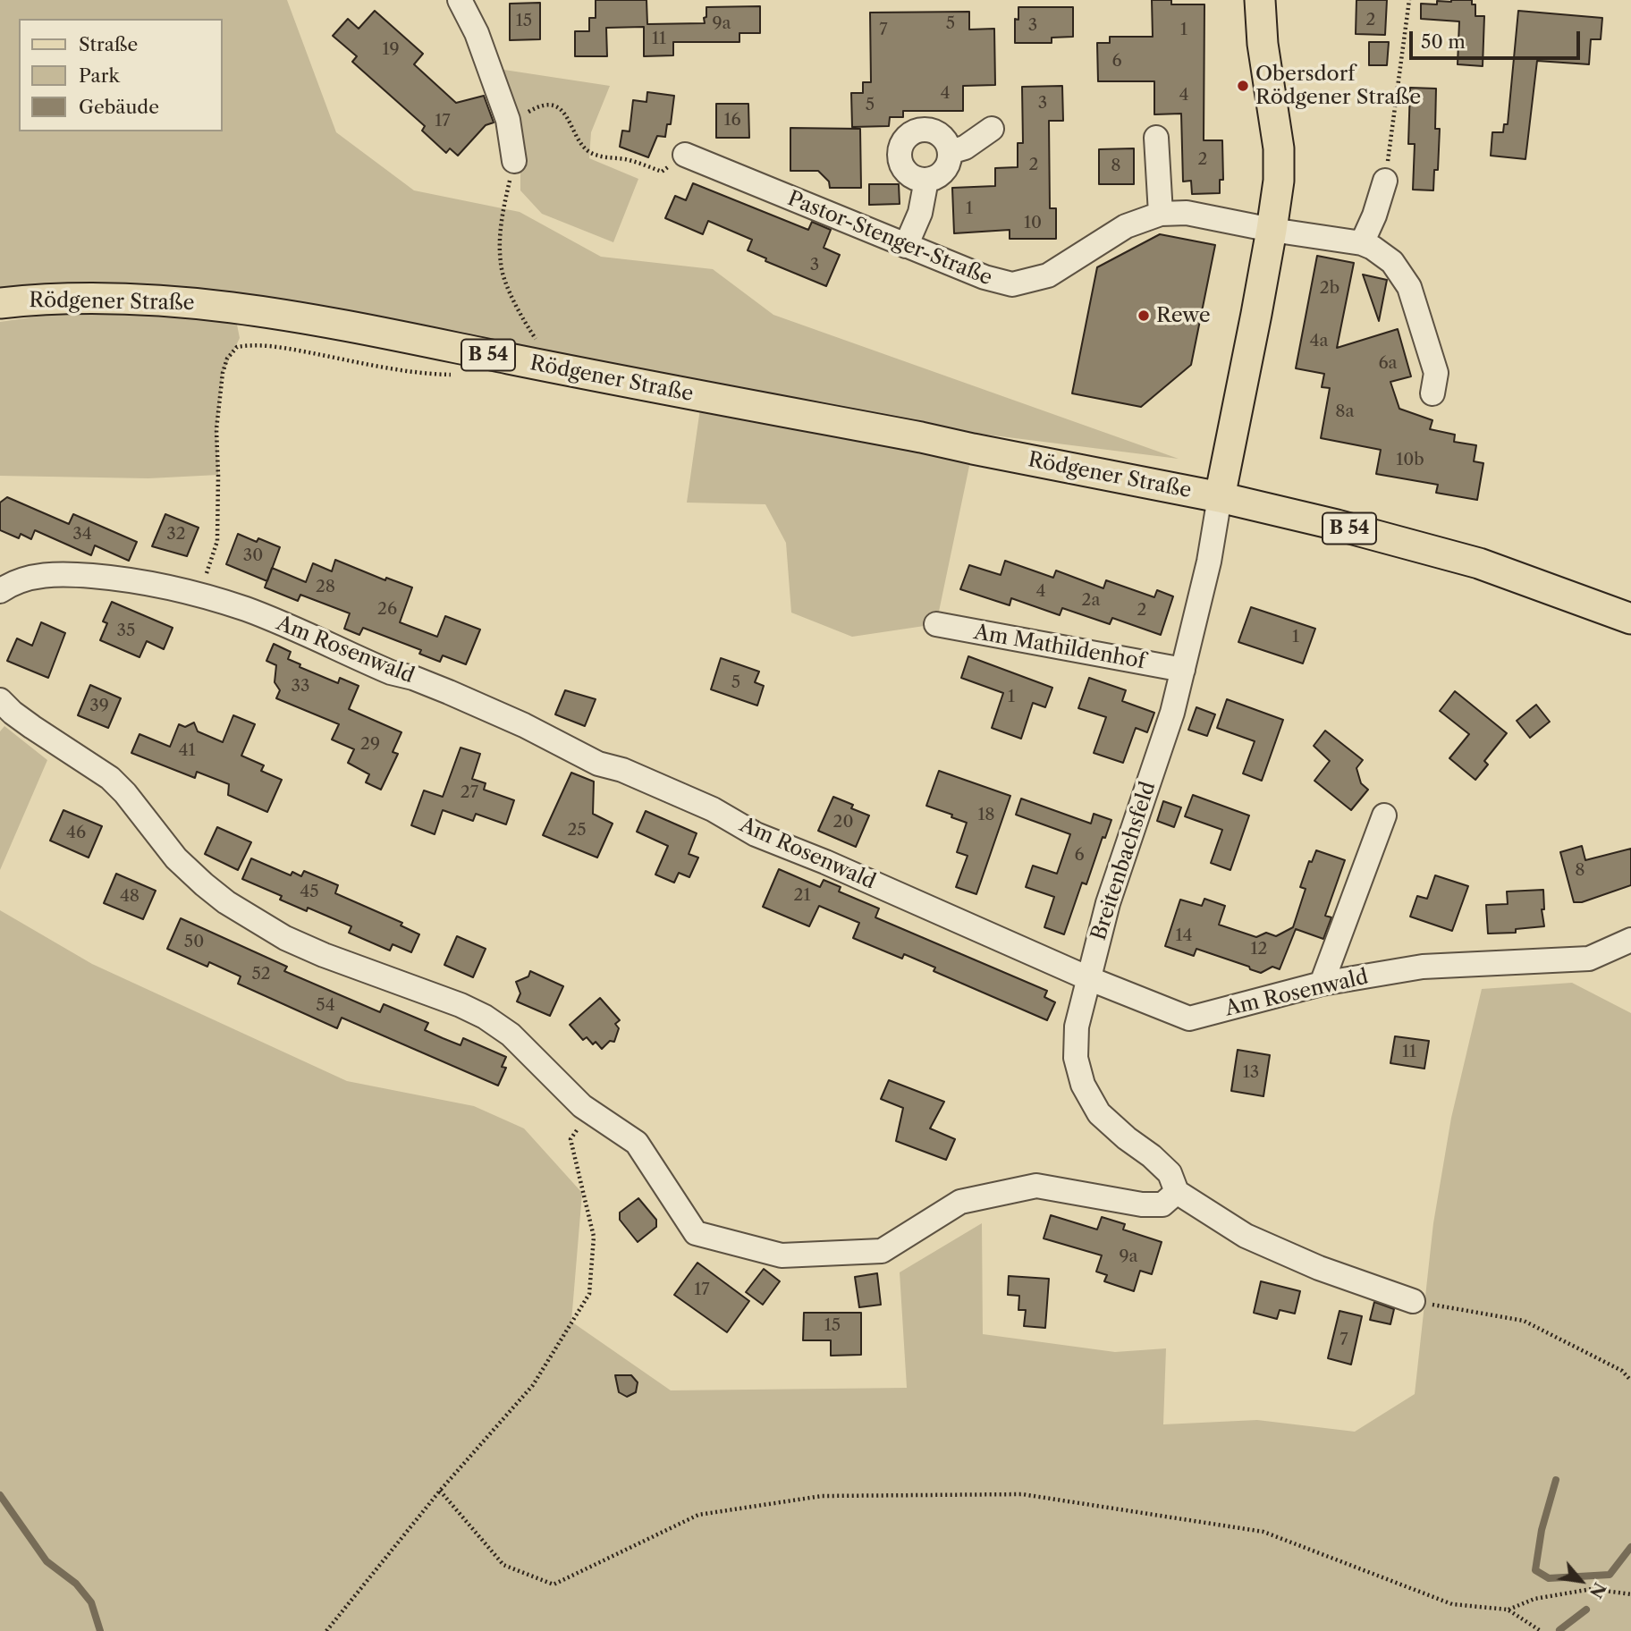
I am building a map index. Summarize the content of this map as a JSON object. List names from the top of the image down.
{
  "streets": {
    "main road": ["Rödgener Straße", "B 54"],
    "street": [
      "Pastor-Stenger-Straße",
      "Am Mathildenhof",
      "Am Rosenwald",
      "Breitenbachsfeld"
    ]
  },
  "crossings": [
    ["Pastor-Stenger-Straße", "Rödgener Straße"],
    ["Rödgener Straße", "Breitenbachsfeld"],
    ["Am Mathildenhof", "Breitenbachsfeld"],
    ["Am Rosenwald", "Breitenbachsfeld"]
  ],
  "places": ["Obersdorf Rödgener Straße", "Rewe"],
  "house_numbers": [
    "2",
    "15",
    "9a",
    "5",
    "3",
    "7",
    "1",
    "11",
    "19",
    "6",
    "4",
    "4",
    "3",
    "5",
    "16",
    "17",
    "2",
    "2",
    "8",
    "1",
    "10",
    "3",
    "2b",
    "4a",
    "6a",
    "8a",
    "10b",
    "34",
    "32",
    "30",
    "28",
    "4",
    "2a",
    "26",
    "2",
    "35",
    "1",
    "5",
    "33",
    "1",
    "39",
    "29",
    "41",
    "27",
    "18",
    "20",
    "25",
    "46",
    "6",
    "8",
    "45",
    "21",
    "48",
    "14",
    "50",
    "12",
    "52",
    "54",
    "11",
    "13",
    "9a",
    "17",
    "15",
    "7"
  ],
  "legend": ["Straße", "Park", "Gebäude"],
  "scale_bar": "50 m",
  "north": "bottom right"
}
